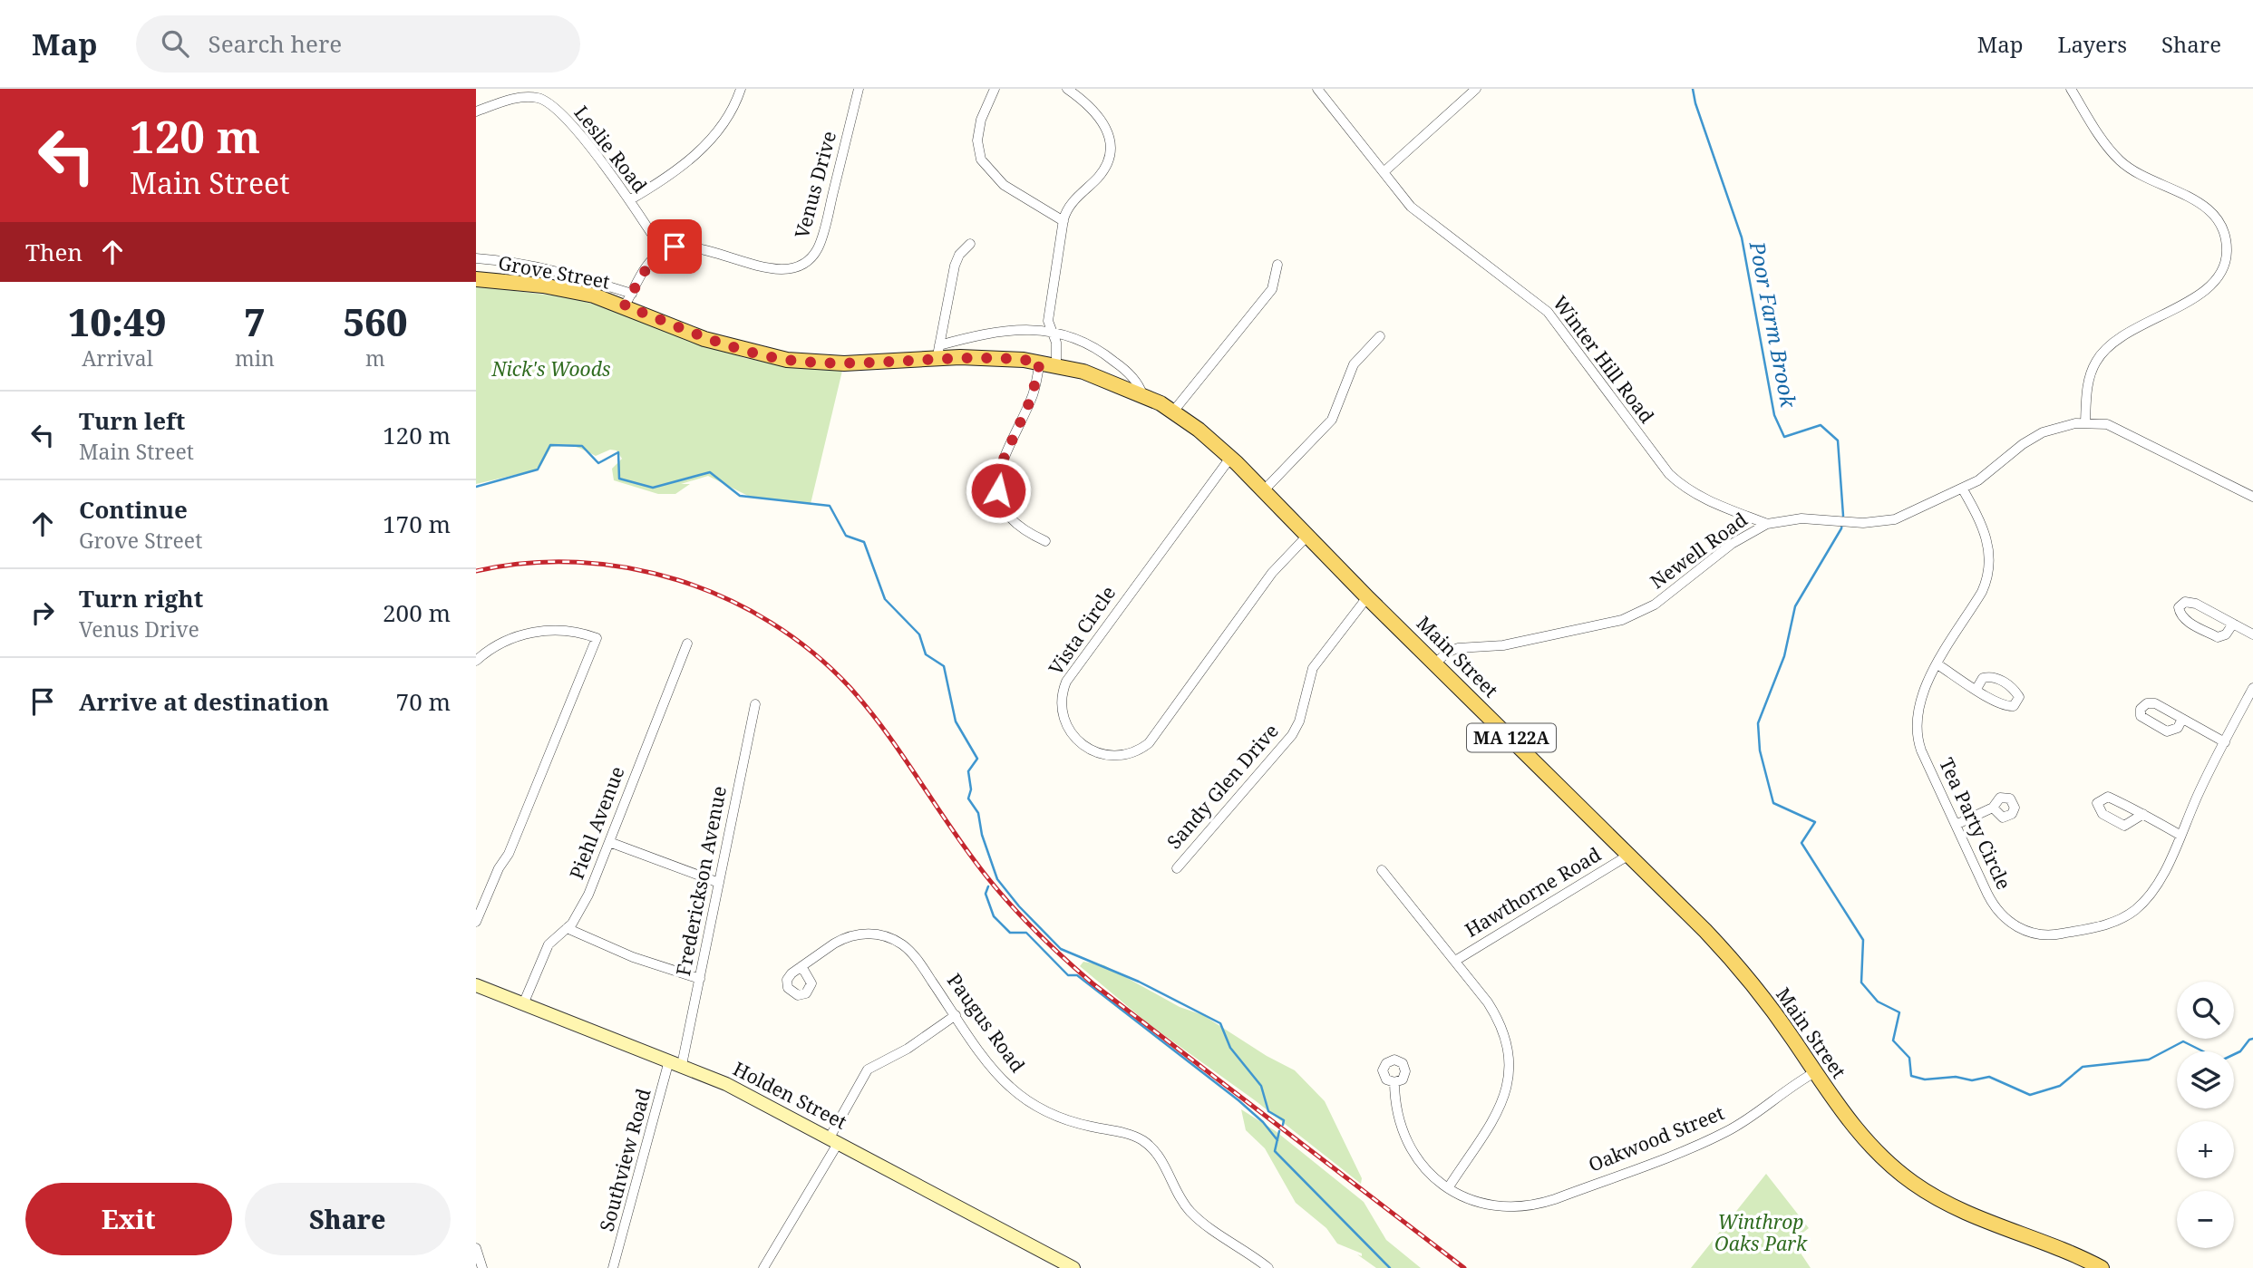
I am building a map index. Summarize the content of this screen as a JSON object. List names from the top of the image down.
{
  "streets": {
    "main road": [
      "Grove Street",
      "Main Street",
      "MA 122A",
      "Holden Street"
    ],
    "street": [
      "Leslie Road",
      "Venus Drive",
      "Winter Hill Road",
      "Newell Road",
      "Vista Circle",
      "Sandy Glen Drive",
      "Piehl Avenue",
      "Tea Party Circle",
      "Frederickson Avenue",
      "Hawthorne Road",
      "Paugus Road",
      "Oakwood Street",
      "Southview Road"
    ]
  },
  "crossings": [
    ["Leslie Road", "Venus Drive"],
    ["Grove Street", "Main Street"],
    ["Winter Hill Road", "Newell Road"],
    ["Newell Road", "Main Street"],
    ["Newell Road", "Tea Party Circle"],
    ["Vista Circle", "Main Street"],
    ["Main Street", "Sandy Glen Drive"],
    ["Main Street", "Hawthorne Road"],
    ["Main Street", "Oakwood Street"],
    ["Piehl Avenue", "Holden Street"],
    ["Frederickson Avenue", "Holden Street"],
    ["Frederickson Avenue", "Southview Road"],
    ["Holden Street", "Southview Road"]
  ],
  "water": ["Poor Farm Brook"],
  "parks": ["Nick's Woods", "Winthrop Oaks Park"],
  "page": {
    "header": "Map",
    "search": "Search here",
    "nav": ["Map", "Layers", "Share"],
    "turn": ["120 m", "Main Street"],
    "then": "Then",
    "eta": [
      "10:49",
      "Arrival",
      "7",
      "min",
      "560",
      "m"
    ],
    "list": [
      {
        "name": "Turn left",
        "note": "Main Street",
        "value": "120 m"
      },
      {
        "name": "Continue",
        "note": "Grove Street",
        "value": "170 m"
      },
      {
        "name": "Turn right",
        "note": "Venus Drive",
        "value": "200 m"
      },
      {
        "name": "Arrive at destination",
        "value": "70 m"
      }
    ],
    "map_buttons": ["+", "−"],
    "buttons": ["Exit", "Share"]
  }
}
